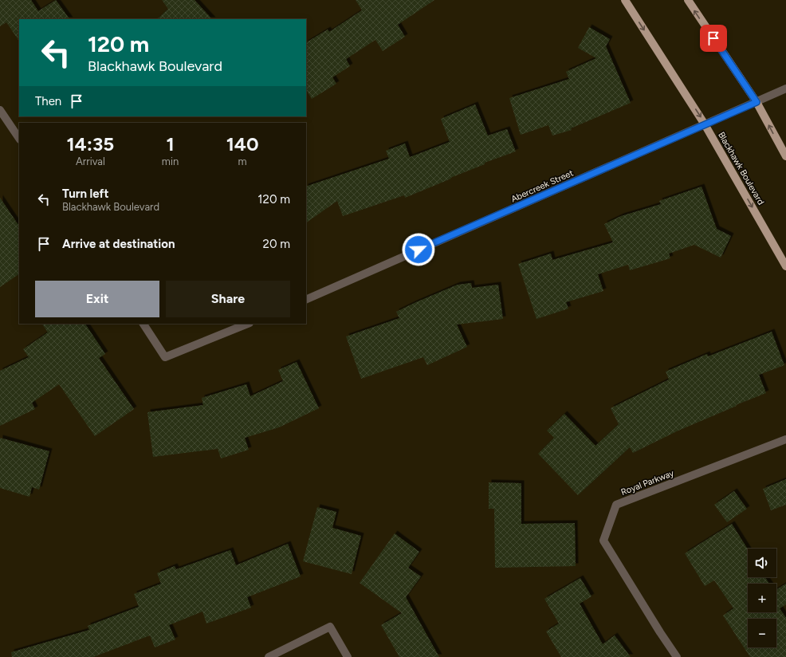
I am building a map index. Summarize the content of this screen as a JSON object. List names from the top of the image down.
{
  "streets": {
    "main road": ["Blackhawk Boulevard"],
    "street": ["Abercreek Street", "Royal Parkway"]
  },
  "crossings": [
    ["Blackhawk Boulevard", "Abercreek Street"]
  ],
  "page": {
    "turn": ["120 m", "Blackhawk Boulevard"],
    "then": "Then",
    "eta": [
      "14:35",
      "Arrival",
      "1",
      "min",
      "140",
      "m"
    ],
    "list": [
      {
        "name": "Turn left",
        "note": "Blackhawk Boulevard",
        "value": "120 m"
      },
      {
        "name": "Arrive at destination",
        "value": "20 m"
      }
    ],
    "buttons": ["Exit", "Share"],
    "map_buttons": ["+", "−"]
  }
}
